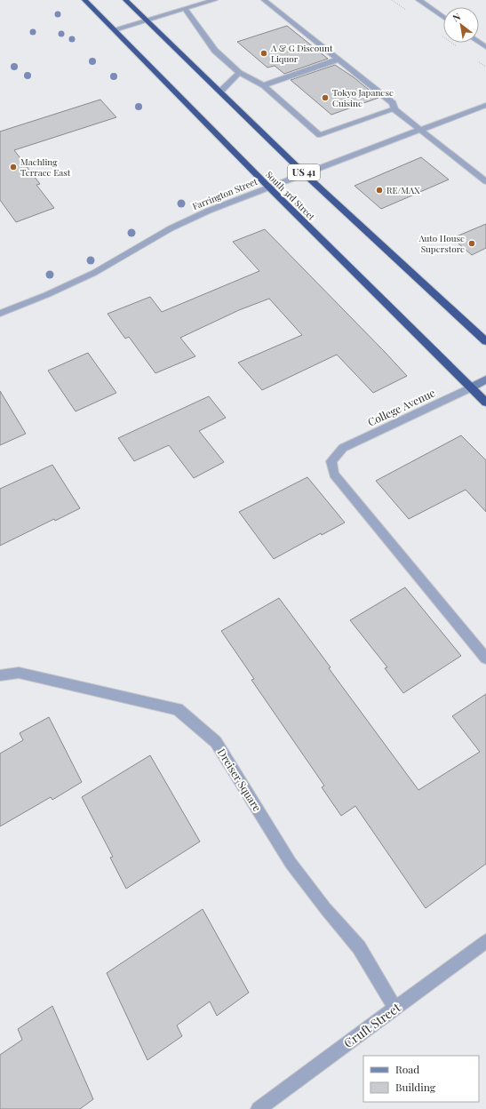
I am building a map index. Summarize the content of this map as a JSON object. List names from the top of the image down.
{
  "streets": {
    "highway": ["US 41", "South 3rd Street"],
    "street": [
      "Farrington Street",
      "College Avenue",
      "Dreiser Square",
      "Cruft Street"
    ]
  },
  "crossings": [
    ["US 41", "Farrington Street"],
    ["Farrington Street", "South 3rd Street"],
    ["South 3rd Street", "College Avenue"],
    ["Dreiser Square", "Cruft Street"]
  ],
  "places": [
    "A & G Discount Liquor",
    "Tokyo Japanese Cuisine",
    "Maehling Terrace East",
    "RE/MAX",
    "Auto House Superstore"
  ],
  "legend": ["Road", "Building"],
  "north": "top left"
}
